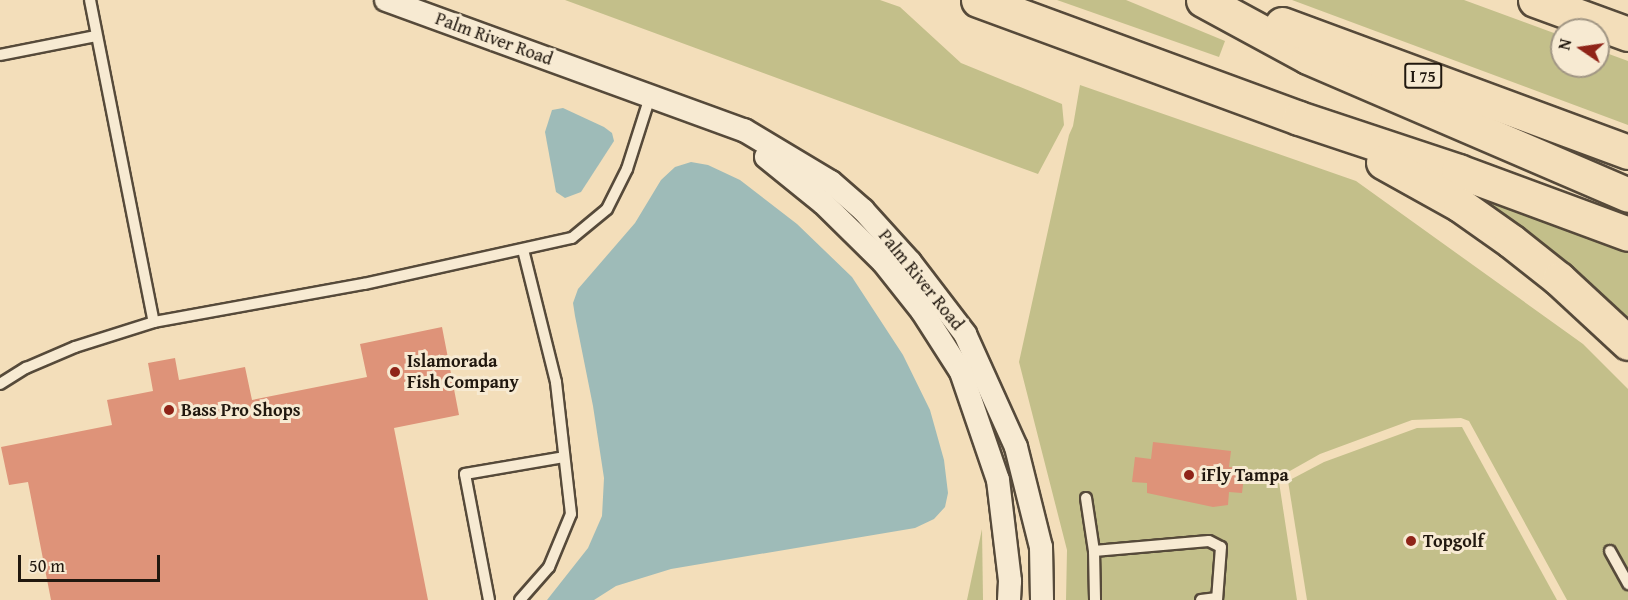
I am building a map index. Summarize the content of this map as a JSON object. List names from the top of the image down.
{
  "streets": {
    "highway": ["I 75"],
    "street": ["Palm River Road"]
  },
  "places": [
    "Islamorada Fish Company",
    "Bass Pro Shops",
    "iFly Tampa",
    "Topgolf"
  ],
  "scale_bar": "50 m",
  "north": "left"
}
